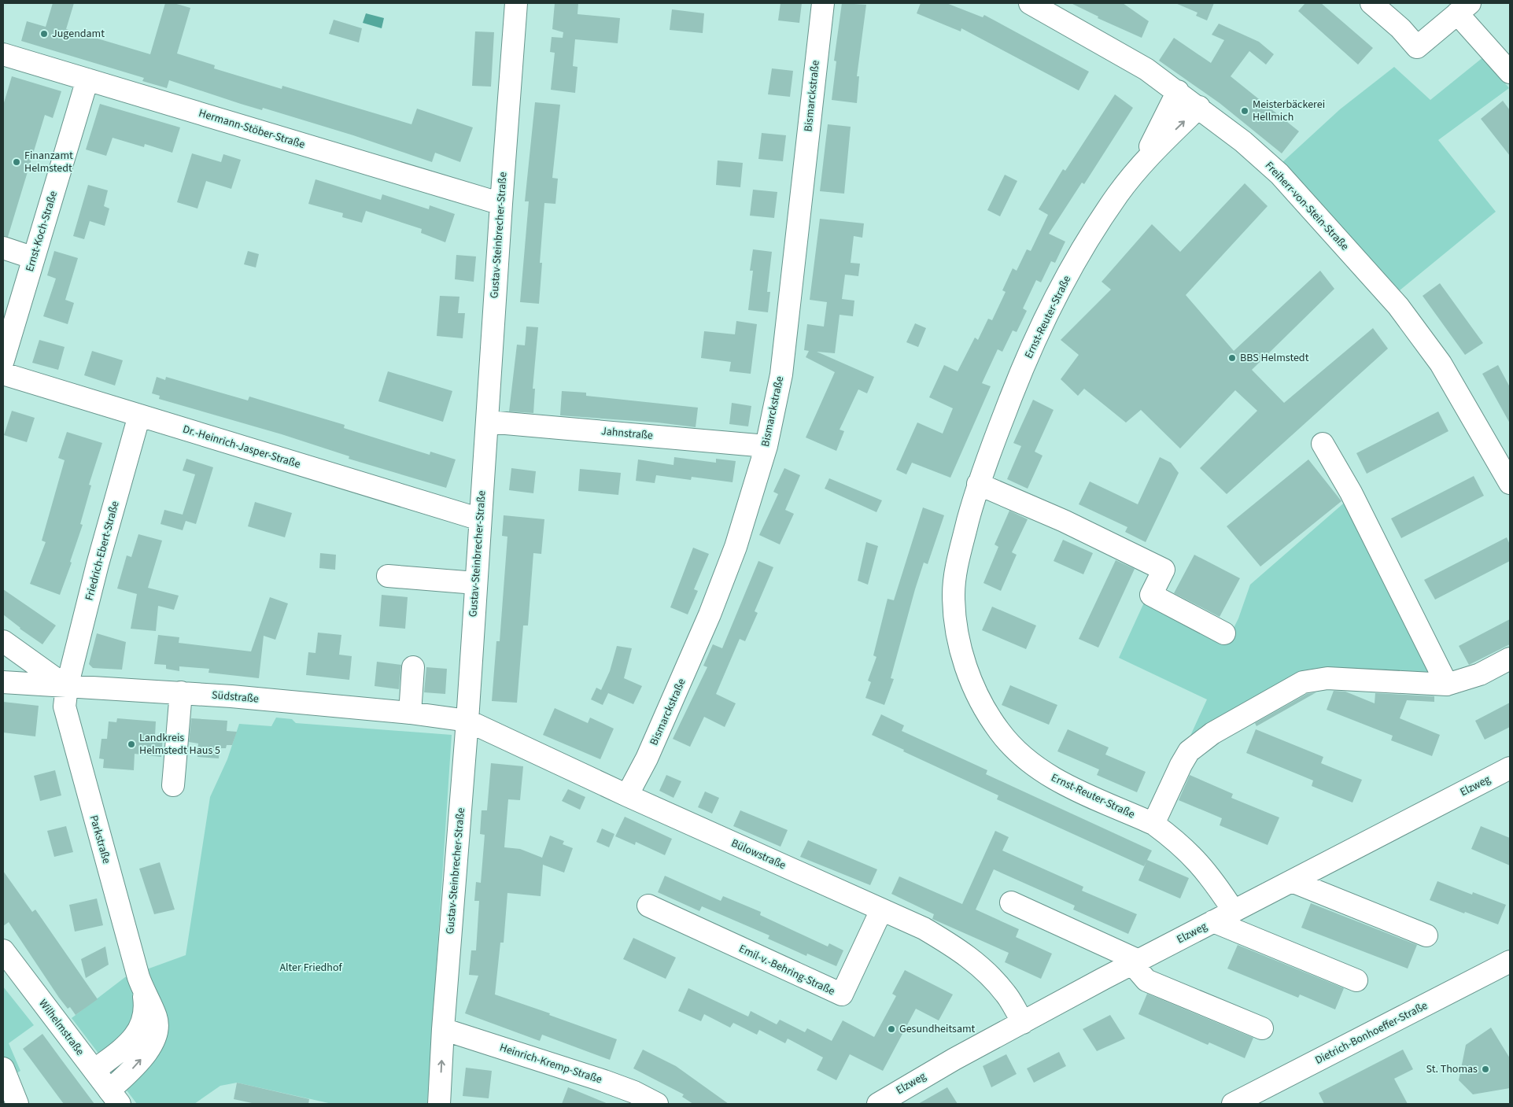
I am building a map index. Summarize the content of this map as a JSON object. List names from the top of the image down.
{
  "streets": {
    "street": [
      "Bismarckstraße",
      "Hermann-Stöber-Straße",
      "Freiherr-von-Stein-Straße",
      "Ernst-Koch-Straße",
      "Gustav-Steinbrecher-Straße",
      "Ernst-Reuter-Straße",
      "Jahnstraße",
      "Dr.-Heinrich-Jasper-Straße",
      "Friedrich-Ebert-Straße",
      "Südstraße",
      "Elzweg",
      "Parkstraße",
      "Bülowstraße",
      "Emil-v.-Behring-Straße",
      "Wilhelmstraße",
      "Dietrich-Bonhoeffer-Straße",
      "Heinrich-Kremp-Straße"
    ]
  },
  "crossings": [
    ["Bismarckstraße", "Jahnstraße"],
    ["Bismarckstraße", "Bülowstraße"],
    ["Hermann-Stöber-Straße", "Ernst-Koch-Straße"],
    ["Hermann-Stöber-Straße", "Gustav-Steinbrecher-Straße"],
    ["Freiherr-von-Stein-Straße", "Ernst-Reuter-Straße"],
    ["Gustav-Steinbrecher-Straße", "Jahnstraße"],
    ["Gustav-Steinbrecher-Straße", "Dr.-Heinrich-Jasper-Straße"],
    ["Gustav-Steinbrecher-Straße", "Südstraße"],
    ["Gustav-Steinbrecher-Straße", "Bülowstraße"],
    ["Gustav-Steinbrecher-Straße", "Heinrich-Kremp-Straße"],
    ["Ernst-Reuter-Straße", "Elzweg"],
    ["Dr.-Heinrich-Jasper-Straße", "Friedrich-Ebert-Straße"],
    ["Friedrich-Ebert-Straße", "Südstraße"],
    ["Friedrich-Ebert-Straße", "Parkstraße"],
    ["Südstraße", "Parkstraße"],
    ["Südstraße", "Bülowstraße"],
    ["Elzweg", "Bülowstraße"],
    ["Parkstraße", "Wilhelmstraße"],
    ["Bülowstraße", "Emil-v.-Behring-Straße"]
  ],
  "parks": ["Alter Friedhof"],
  "places": [
    "Jugendamt",
    "Meisterbäckerei Hellmich",
    "Finanzamt Helmstedt",
    "BBS Helmstedt",
    "Landkreis Helmstedt Haus 5",
    "Gesundheitsamt",
    "St. Thomas"
  ]
}
